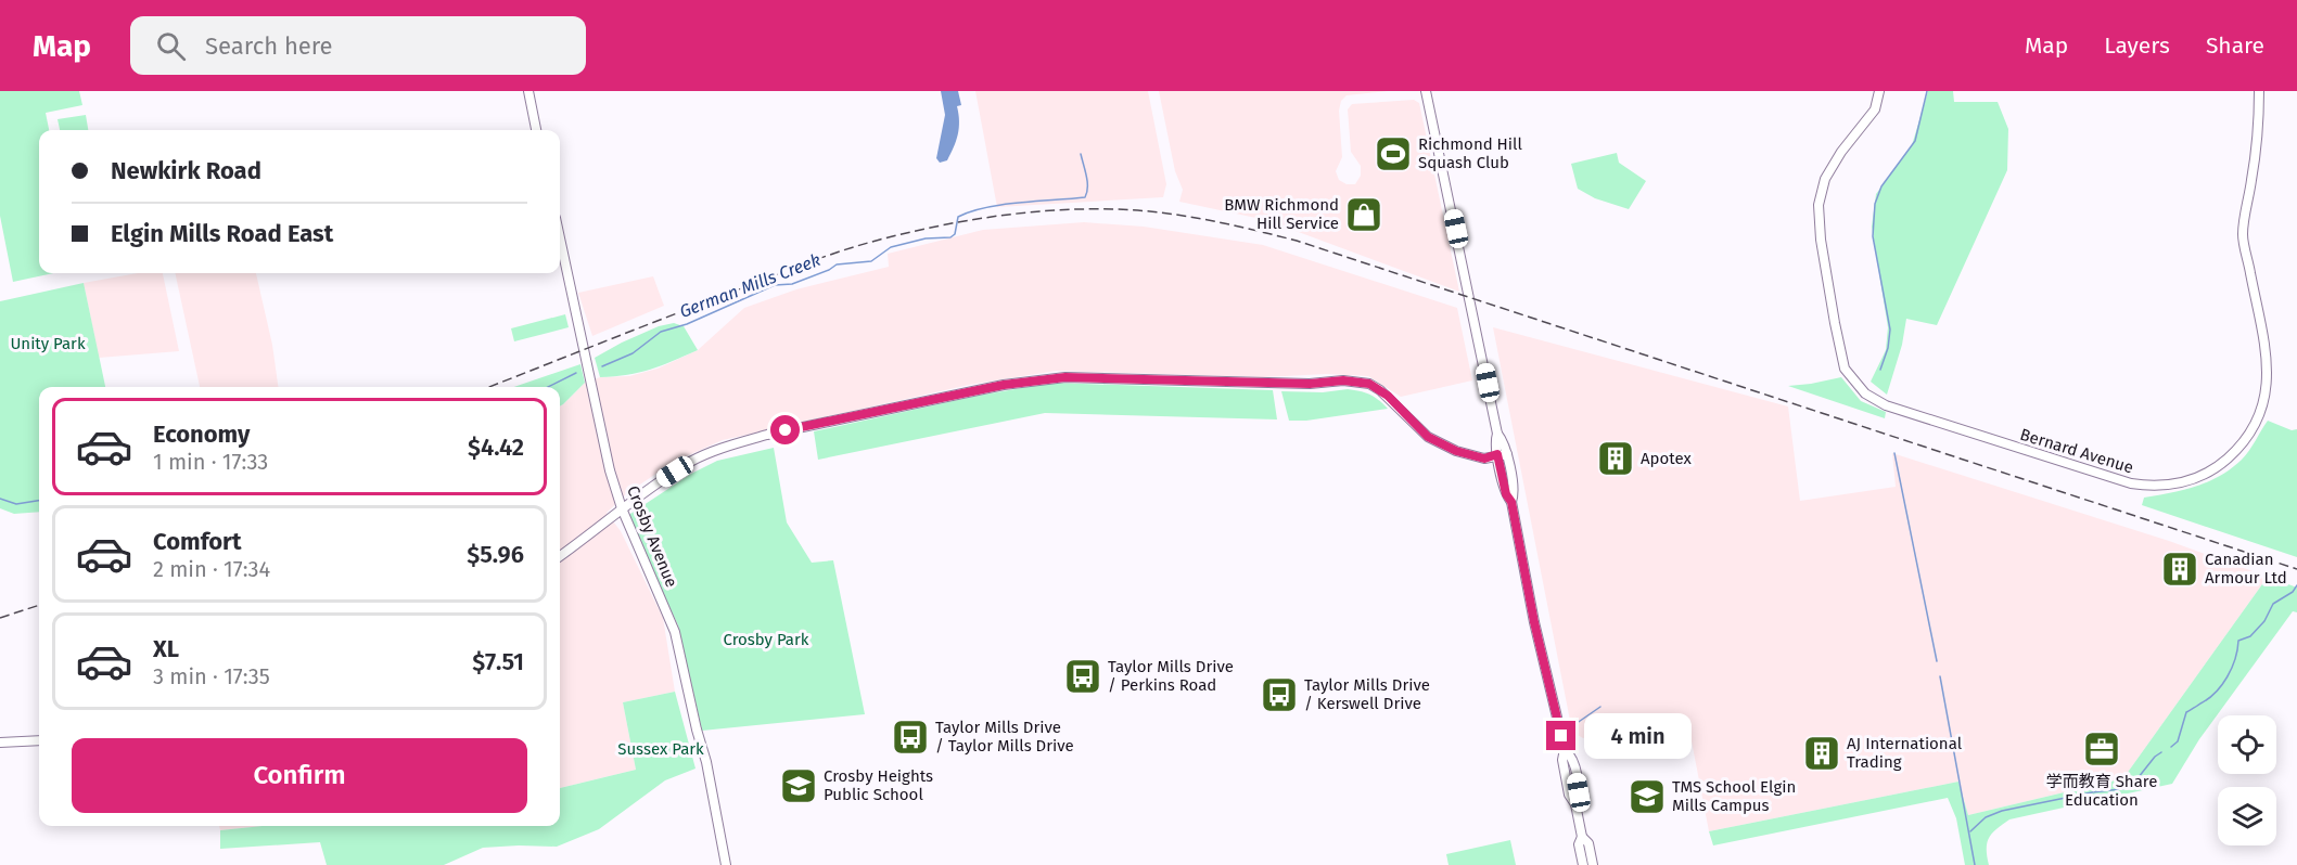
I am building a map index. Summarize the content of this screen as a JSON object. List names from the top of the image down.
{
  "streets": {
    "street": ["Bernard Avenue", "Crosby Avenue"]
  },
  "water": ["German Mills Creek"],
  "parks": ["Unity Park", "Crosby Park", "Sussex Park"],
  "places": {
    "sports": ["Richmond Hill Squash Club"],
    "shop": ["BMW Richmond Hill Service"],
    "building": ["Apotex", "Canadian Armour Ltd", "AJ International Trading"],
    "bus stop": ["Taylor Mills Drive / Perkins Road", "Taylor Mills Drive / Kerswell Drive", "Taylor Mills Drive / Taylor Mills Drive"],
    "office": ["学而教育 Share Education"],
    "school or university": ["Crosby Heights Public School", "TMS School Elgin Mills Campus"]
  },
  "page": {
    "header": "Map",
    "search": "Search here",
    "nav": ["Map", "Layers", "Share"],
    "banner": ["Newkirk Road", "Elgin Mills Road East"],
    "list": [
      {
        "name": "Economy",
        "note": "1 min · 17:33",
        "value": "$4.42"
      },
      {
        "name": "Comfort",
        "note": "2 min · 17:34",
        "value": "$5.96"
      },
      {
        "name": "XL",
        "note": "3 min · 17:35",
        "value": "$7.51"
      }
    ],
    "bubble": "4 min",
    "buttons": "Confirm"
  }
}
